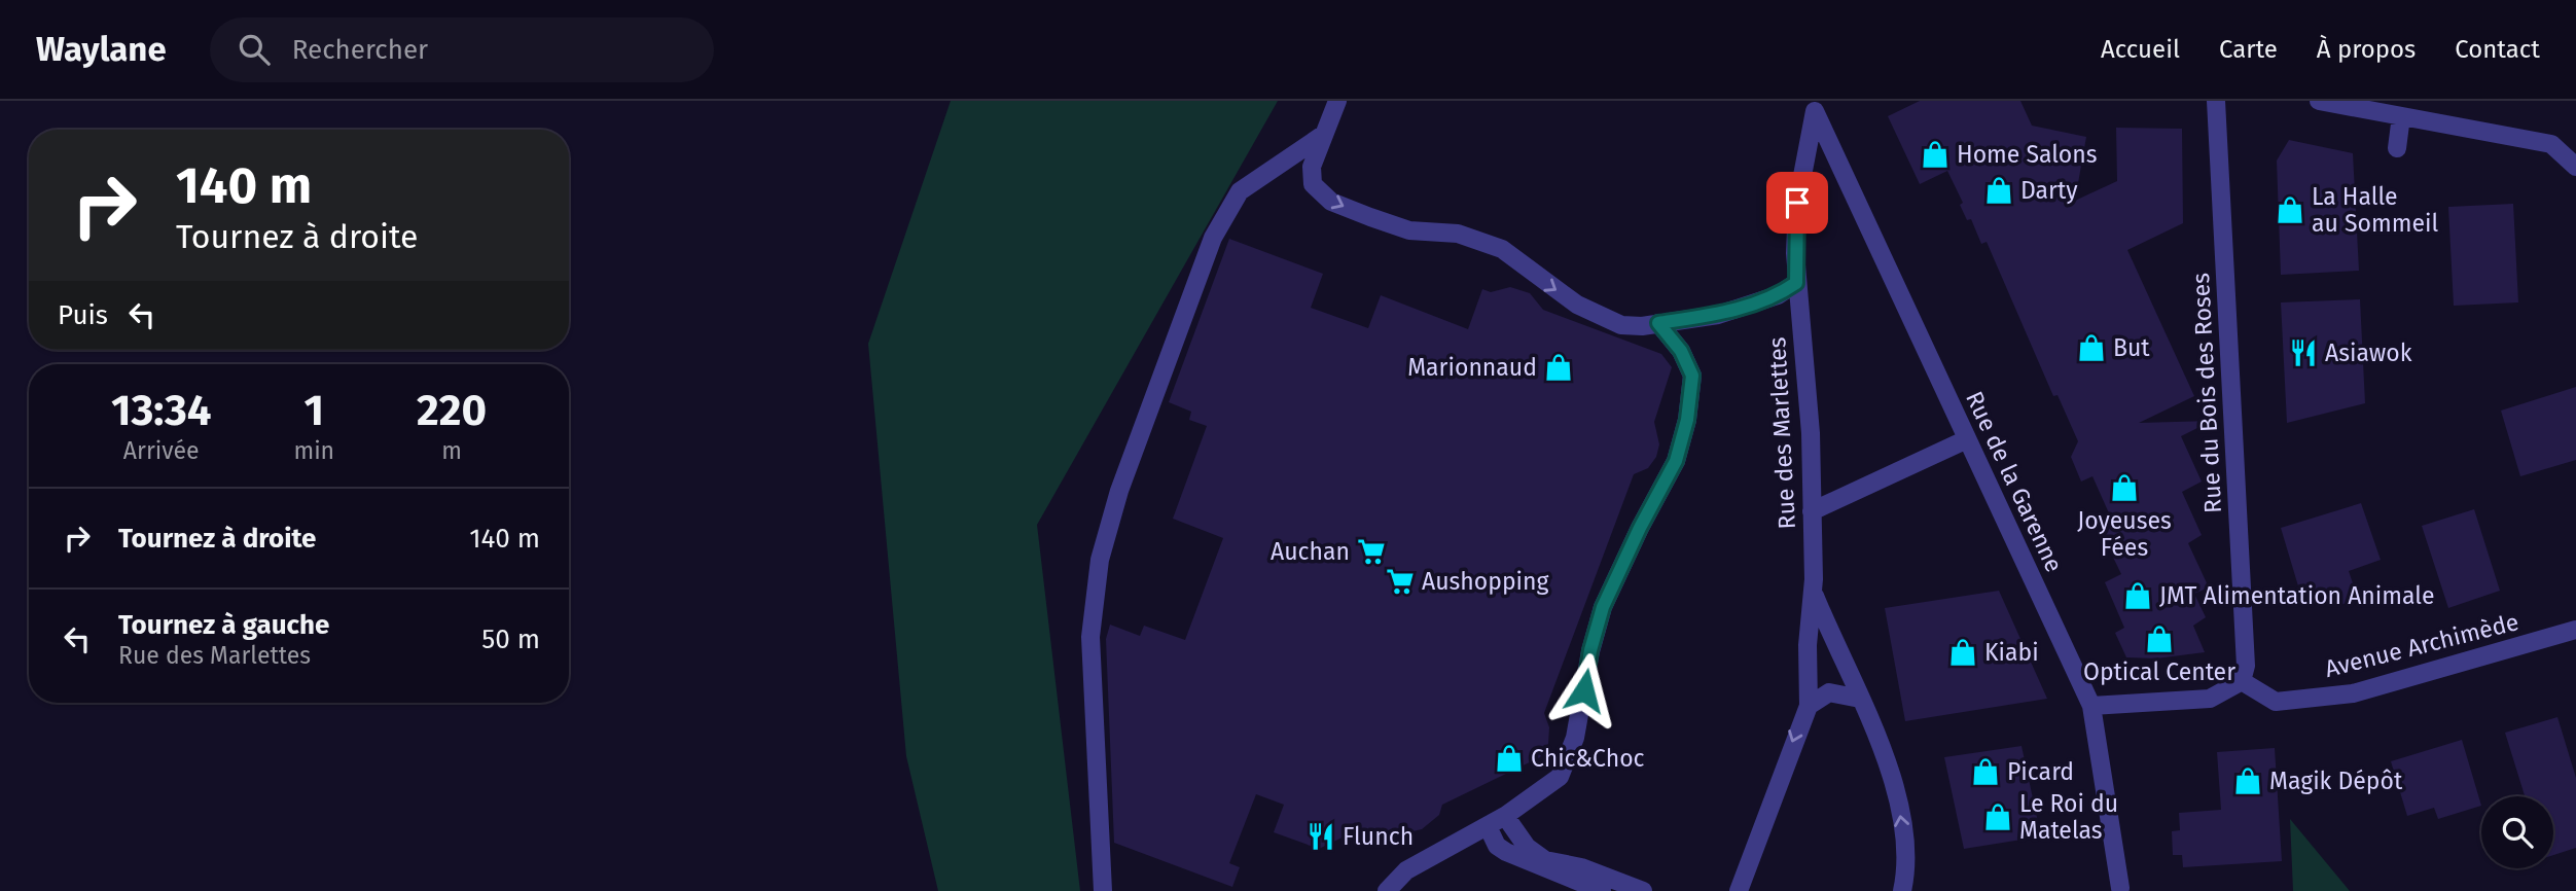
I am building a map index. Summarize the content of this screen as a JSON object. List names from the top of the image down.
{
  "streets": {
    "street": [
      "Rue du Bois des Roses",
      "Rue des Marlettes",
      "Rue de la Garenne",
      "Avenue Archimède"
    ]
  },
  "crossings": [
    ["Rue du Bois des Roses", "Avenue Archimède"],
    ["Rue des Marlettes", "Rue de la Garenne"]
  ],
  "places": {
    "shop": [
      "Home Salons",
      "Darty",
      "La Halle au Sommeil",
      "But",
      "Marionnaud",
      "Joyeuses Fées",
      "JMT Alimentation Animale",
      "Optical Center",
      "Kiabi",
      "Chic&Choc",
      "Picard",
      "Magik Dépôt",
      "Le Roi du Matelas"
    ],
    "restaurant": ["Asiawok", "Flunch"],
    "supermarket": ["Auchan", "Aushopping"]
  },
  "page": {
    "header": "Waylane",
    "search": "Rechercher",
    "nav": [
      "Accueil",
      "Carte",
      "À propos",
      "Contact"
    ],
    "turn": ["140 m", "Tournez à droite"],
    "then": "Puis",
    "eta": [
      "13:34",
      "Arrivée",
      "1",
      "min",
      "220",
      "m"
    ],
    "list": [
      {
        "name": "Tournez à droite",
        "value": "140 m"
      },
      {
        "name": "Tournez à gauche",
        "note": "Rue des Marlettes",
        "value": "50 m"
      }
    ]
  }
}
